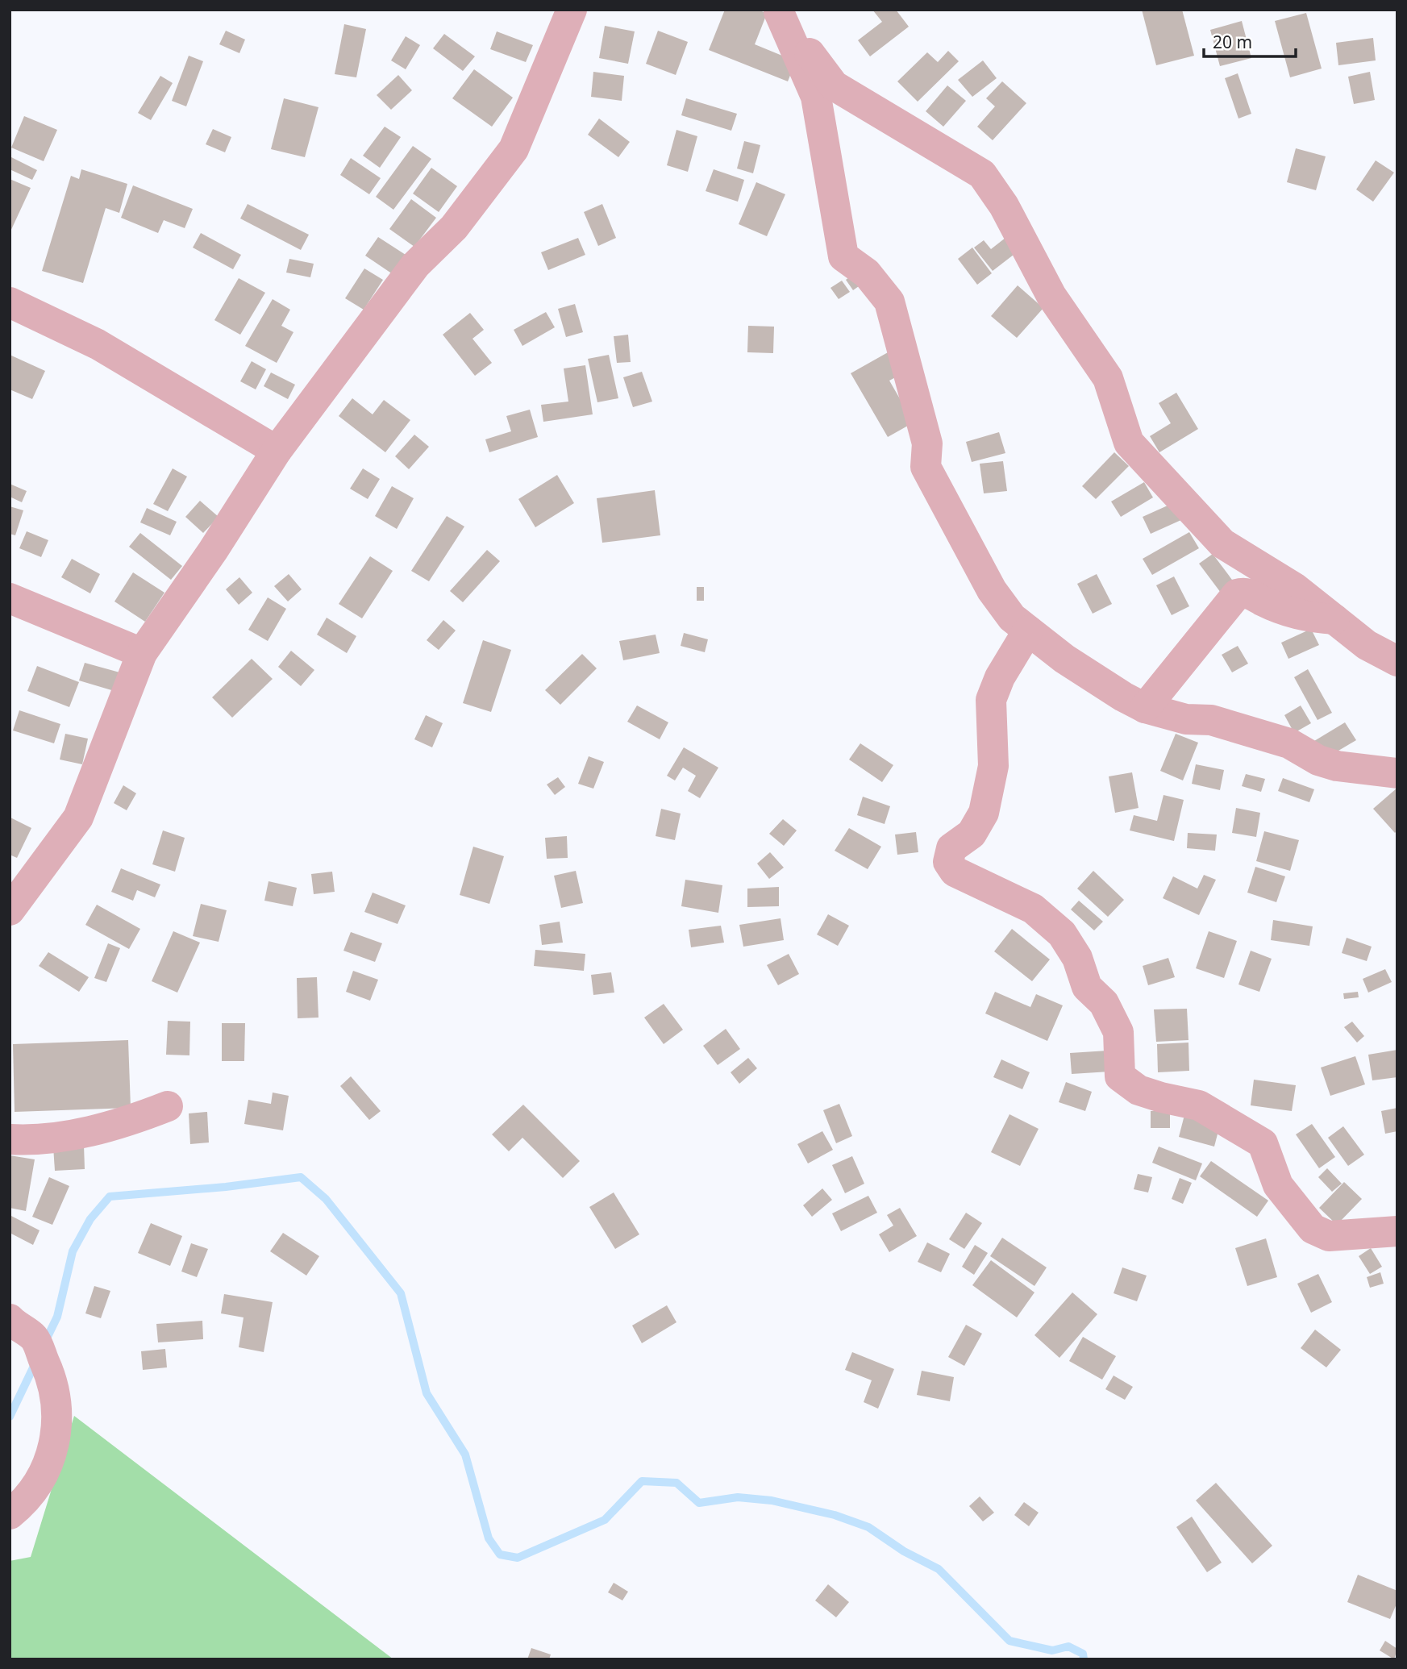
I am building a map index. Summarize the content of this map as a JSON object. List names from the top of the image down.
{
  "scale_bar": "20 m"
}
